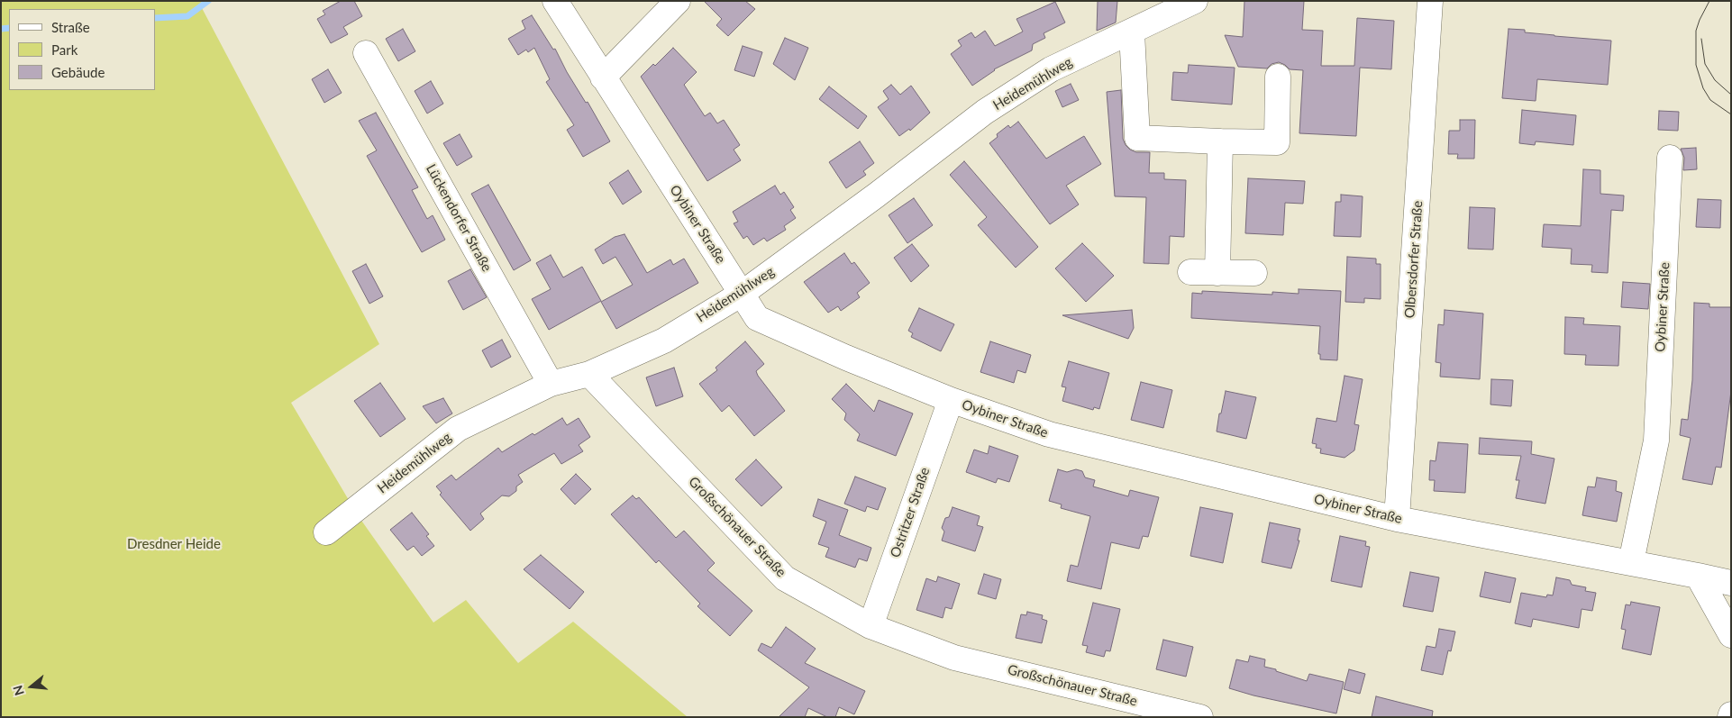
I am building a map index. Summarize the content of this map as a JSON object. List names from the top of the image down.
{
  "streets": {
    "street": [
      "Heidemühlweg",
      "Lückendorfer Straße",
      "Oybiner Straße",
      "Olbersdorfer Straße",
      "Ostritzer Straße",
      "Großschönauer Straße"
    ]
  },
  "crossings": [
    ["Heidemühlweg", "Lückendorfer Straße"],
    ["Heidemühlweg", "Oybiner Straße"],
    ["Heidemühlweg", "Großschönauer Straße"],
    ["Oybiner Straße", "Olbersdorfer Straße"],
    ["Oybiner Straße", "Ostritzer Straße"],
    ["Ostritzer Straße", "Großschönauer Straße"]
  ],
  "parks": ["Dresdner Heide"],
  "legend": ["Straße", "Park", "Gebäude"],
  "north": "left"
}
